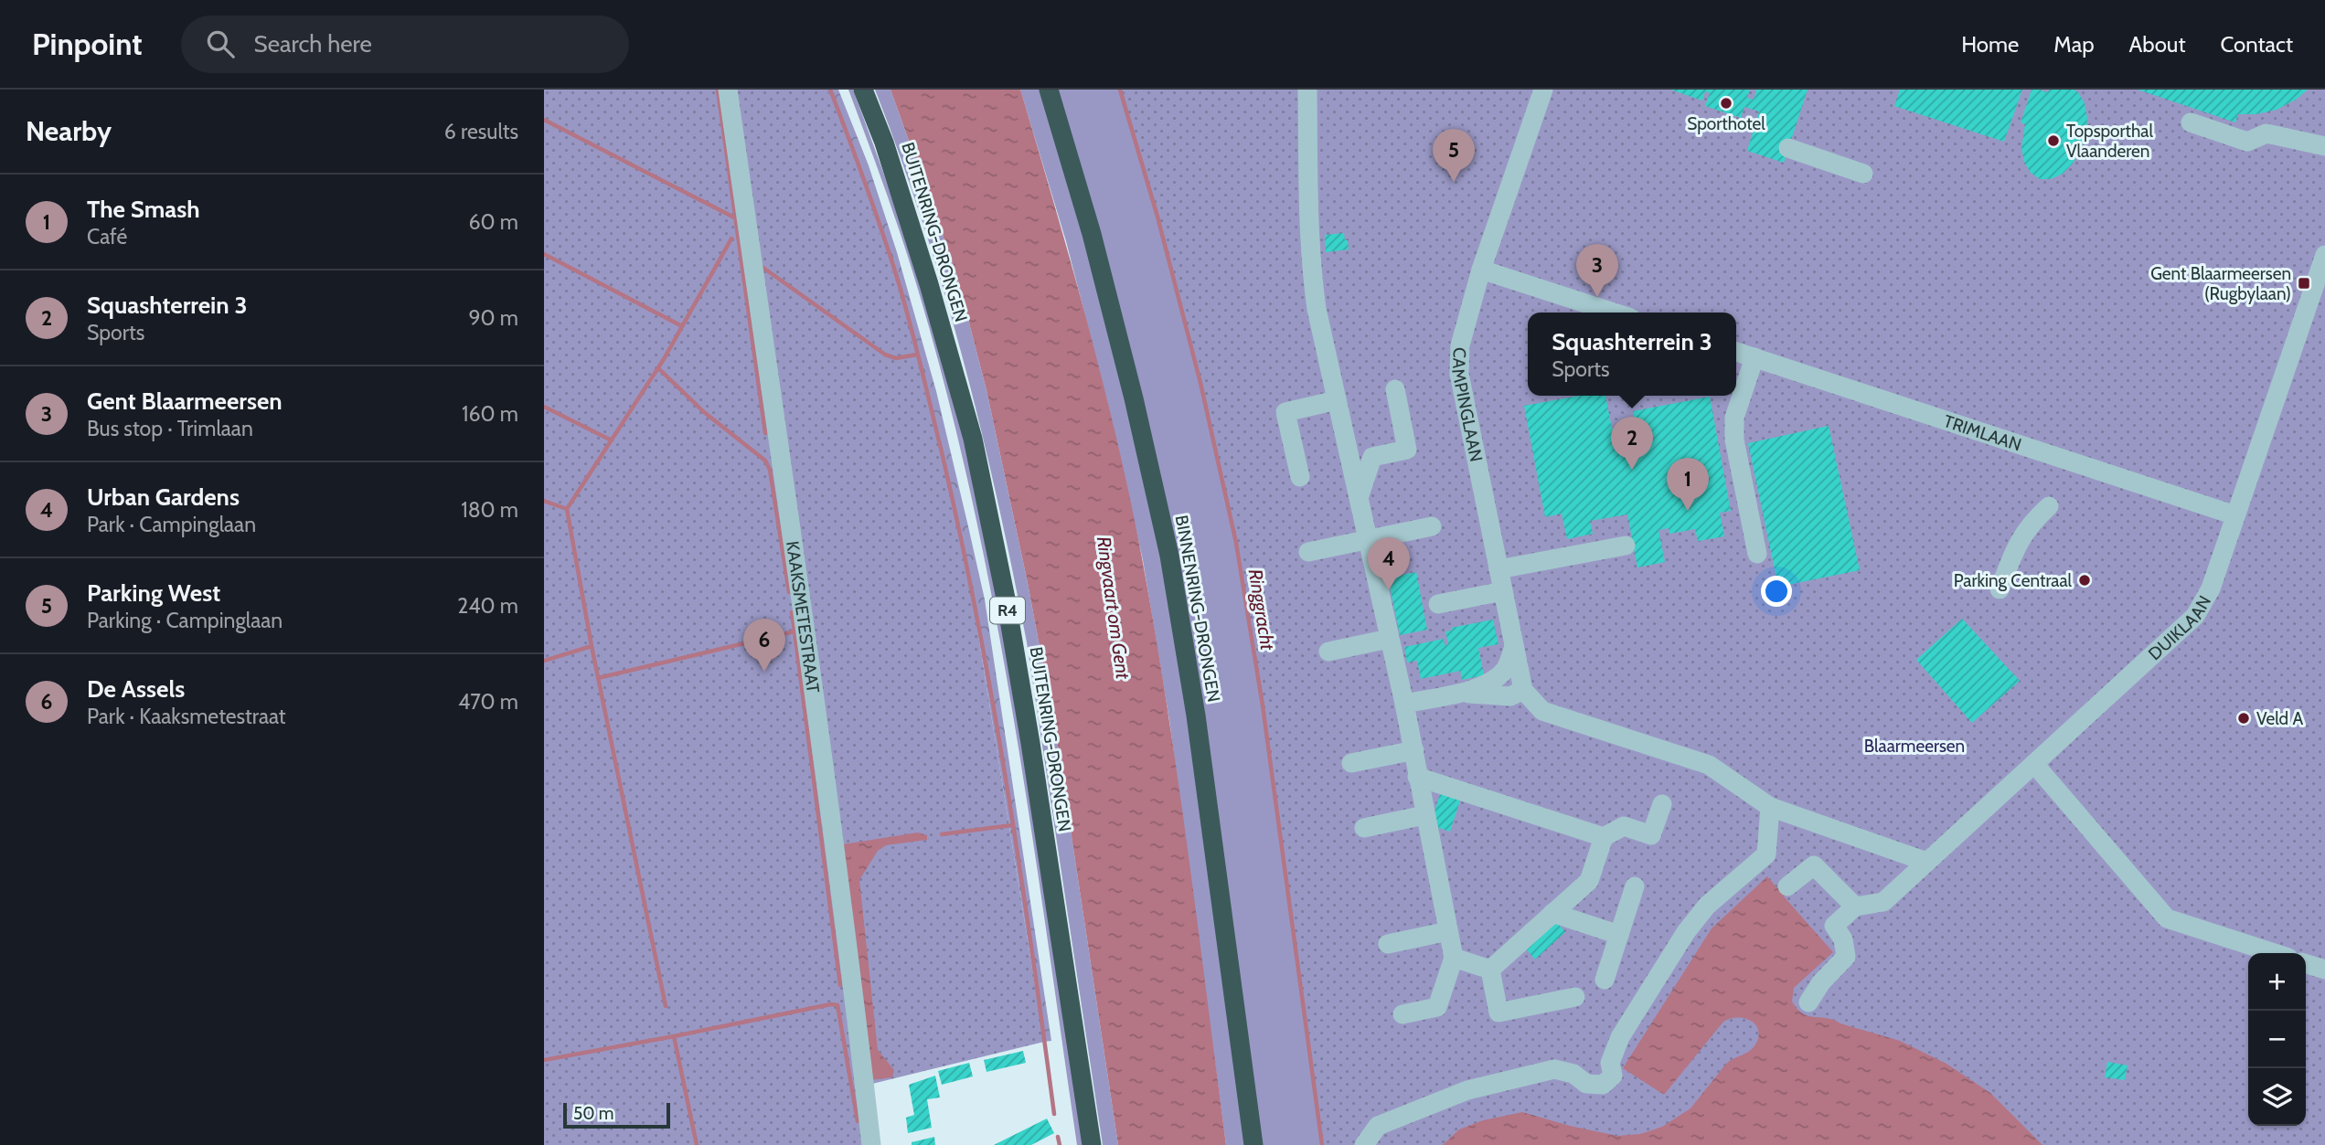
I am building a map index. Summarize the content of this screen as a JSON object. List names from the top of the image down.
{
  "streets": {
    "highway": ["BUITENRING-DRONGEN", "BINNENRING-DRONGEN", "R4"],
    "street": [
      "CAMPINGLAAN",
      "TRIMLAAN",
      "KAAKSMETESTRAAT",
      "DUIKLAAN"
    ]
  },
  "crossings": [
    ["TRIMLAAN", "DUIKLAAN"]
  ],
  "water": ["Ringvaart om Gent", "Ringgracht"],
  "parks": ["Blaarmeersen"],
  "places": {
    "other": [
      "Sporthotel",
      "Topsporthal Vlaanderen",
      "Parking Centraal",
      "Veld A"
    ],
    "transit": ["Gent Blaarmeersen (Rugbylaan)"]
  },
  "scale_bar": "50 m",
  "page": {
    "header": "Pinpoint",
    "search": "Search here",
    "nav": [
      "Home",
      "Map",
      "About",
      "Contact"
    ],
    "heading": ["Nearby", "6 results"],
    "pins": [
      "5",
      "3",
      "2",
      "1",
      "4",
      "6"
    ],
    "list": [
      {
        "mark": "1",
        "name": "The Smash",
        "note": "Café",
        "value": "60 m"
      },
      {
        "mark": "2",
        "name": "Squashterrein 3",
        "note": "Sports",
        "value": "90 m"
      },
      {
        "mark": "3",
        "name": "Gent Blaarmeersen",
        "note": "Bus stop · Trimlaan",
        "value": "160 m"
      },
      {
        "mark": "4",
        "name": "Urban Gardens",
        "note": "Park · Campinglaan",
        "value": "180 m"
      },
      {
        "mark": "5",
        "name": "Parking West",
        "note": "Parking · Campinglaan",
        "value": "240 m"
      },
      {
        "mark": "6",
        "name": "De Assels",
        "note": "Park · Kaaksmetestraat",
        "value": "470 m"
      }
    ],
    "popup": ["Squashterrein 3", "Sports"],
    "map_buttons": ["+", "−"],
    "scale": "50 m"
  }
}
